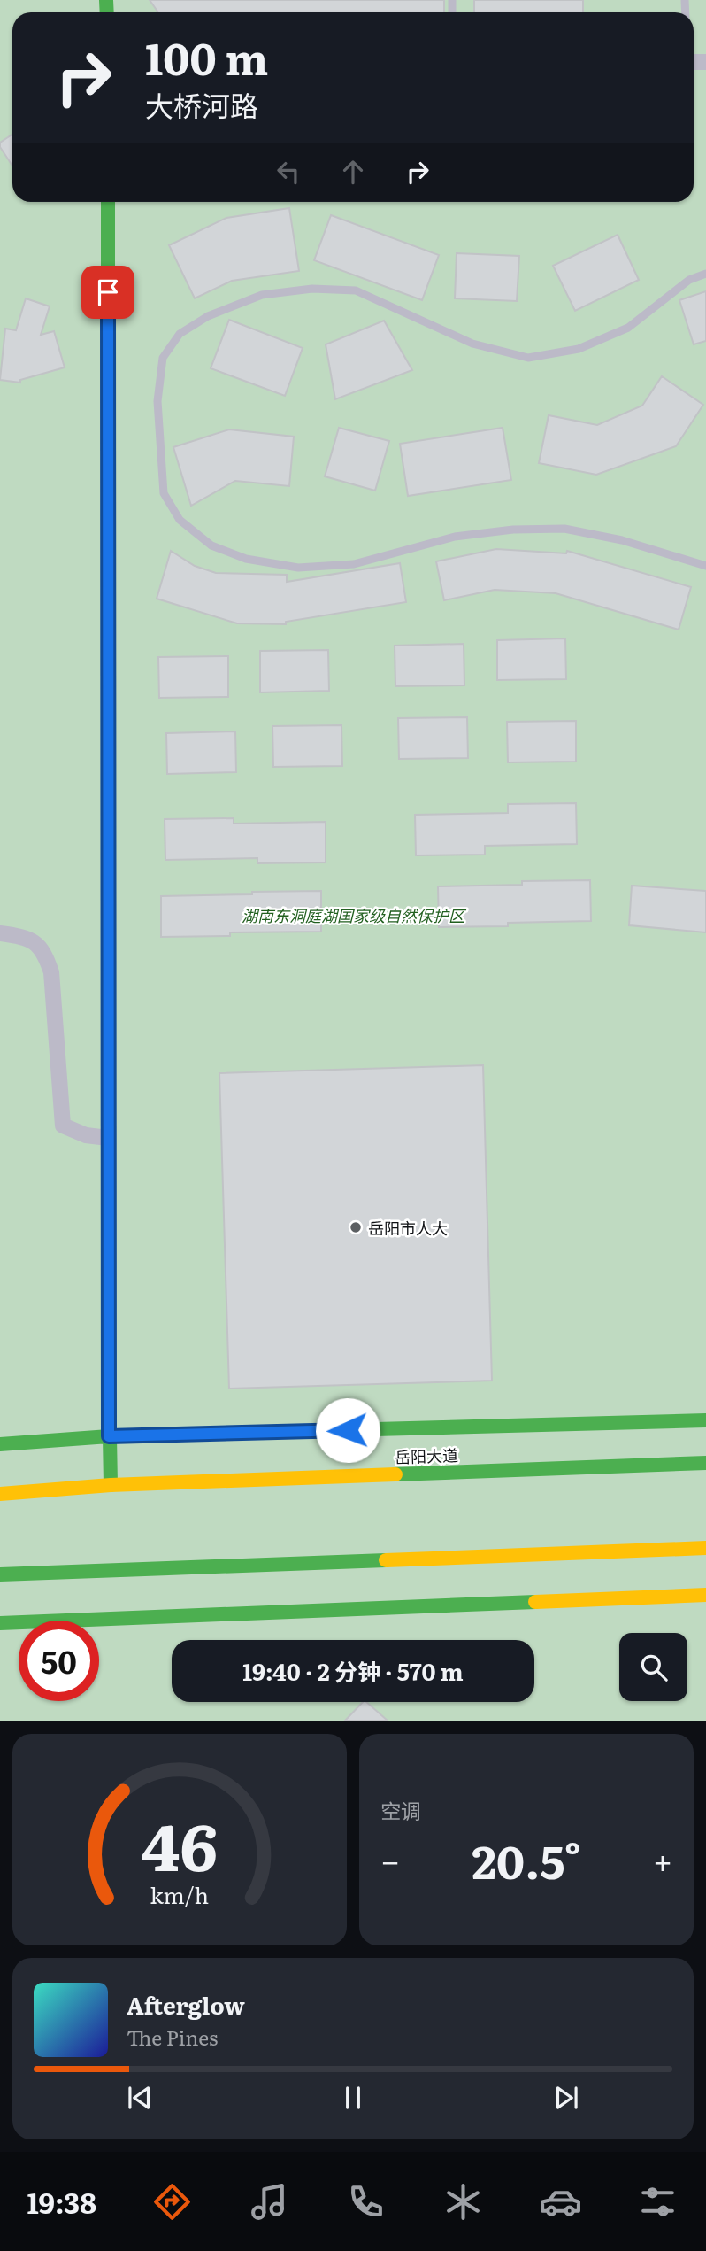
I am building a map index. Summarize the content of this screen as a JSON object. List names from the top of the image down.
{
  "streets": {
    "main road": ["岳阳大道"]
  },
  "parks": ["湖南东洞庭湖国家级自然保护区"],
  "places": ["岳阳市人大"],
  "page": {
    "turn": ["100 m", "大桥河路"],
    "limit": "50",
    "trip": "19:40 · 2 分钟 · 570 m",
    "tile": "空调",
    "heat": ["−", "20.5°", "+"],
    "song": ["Afterglow", "The Pines"],
    "tabs": "19:38",
    "gauge": ["46", "km/h"]
  }
}
